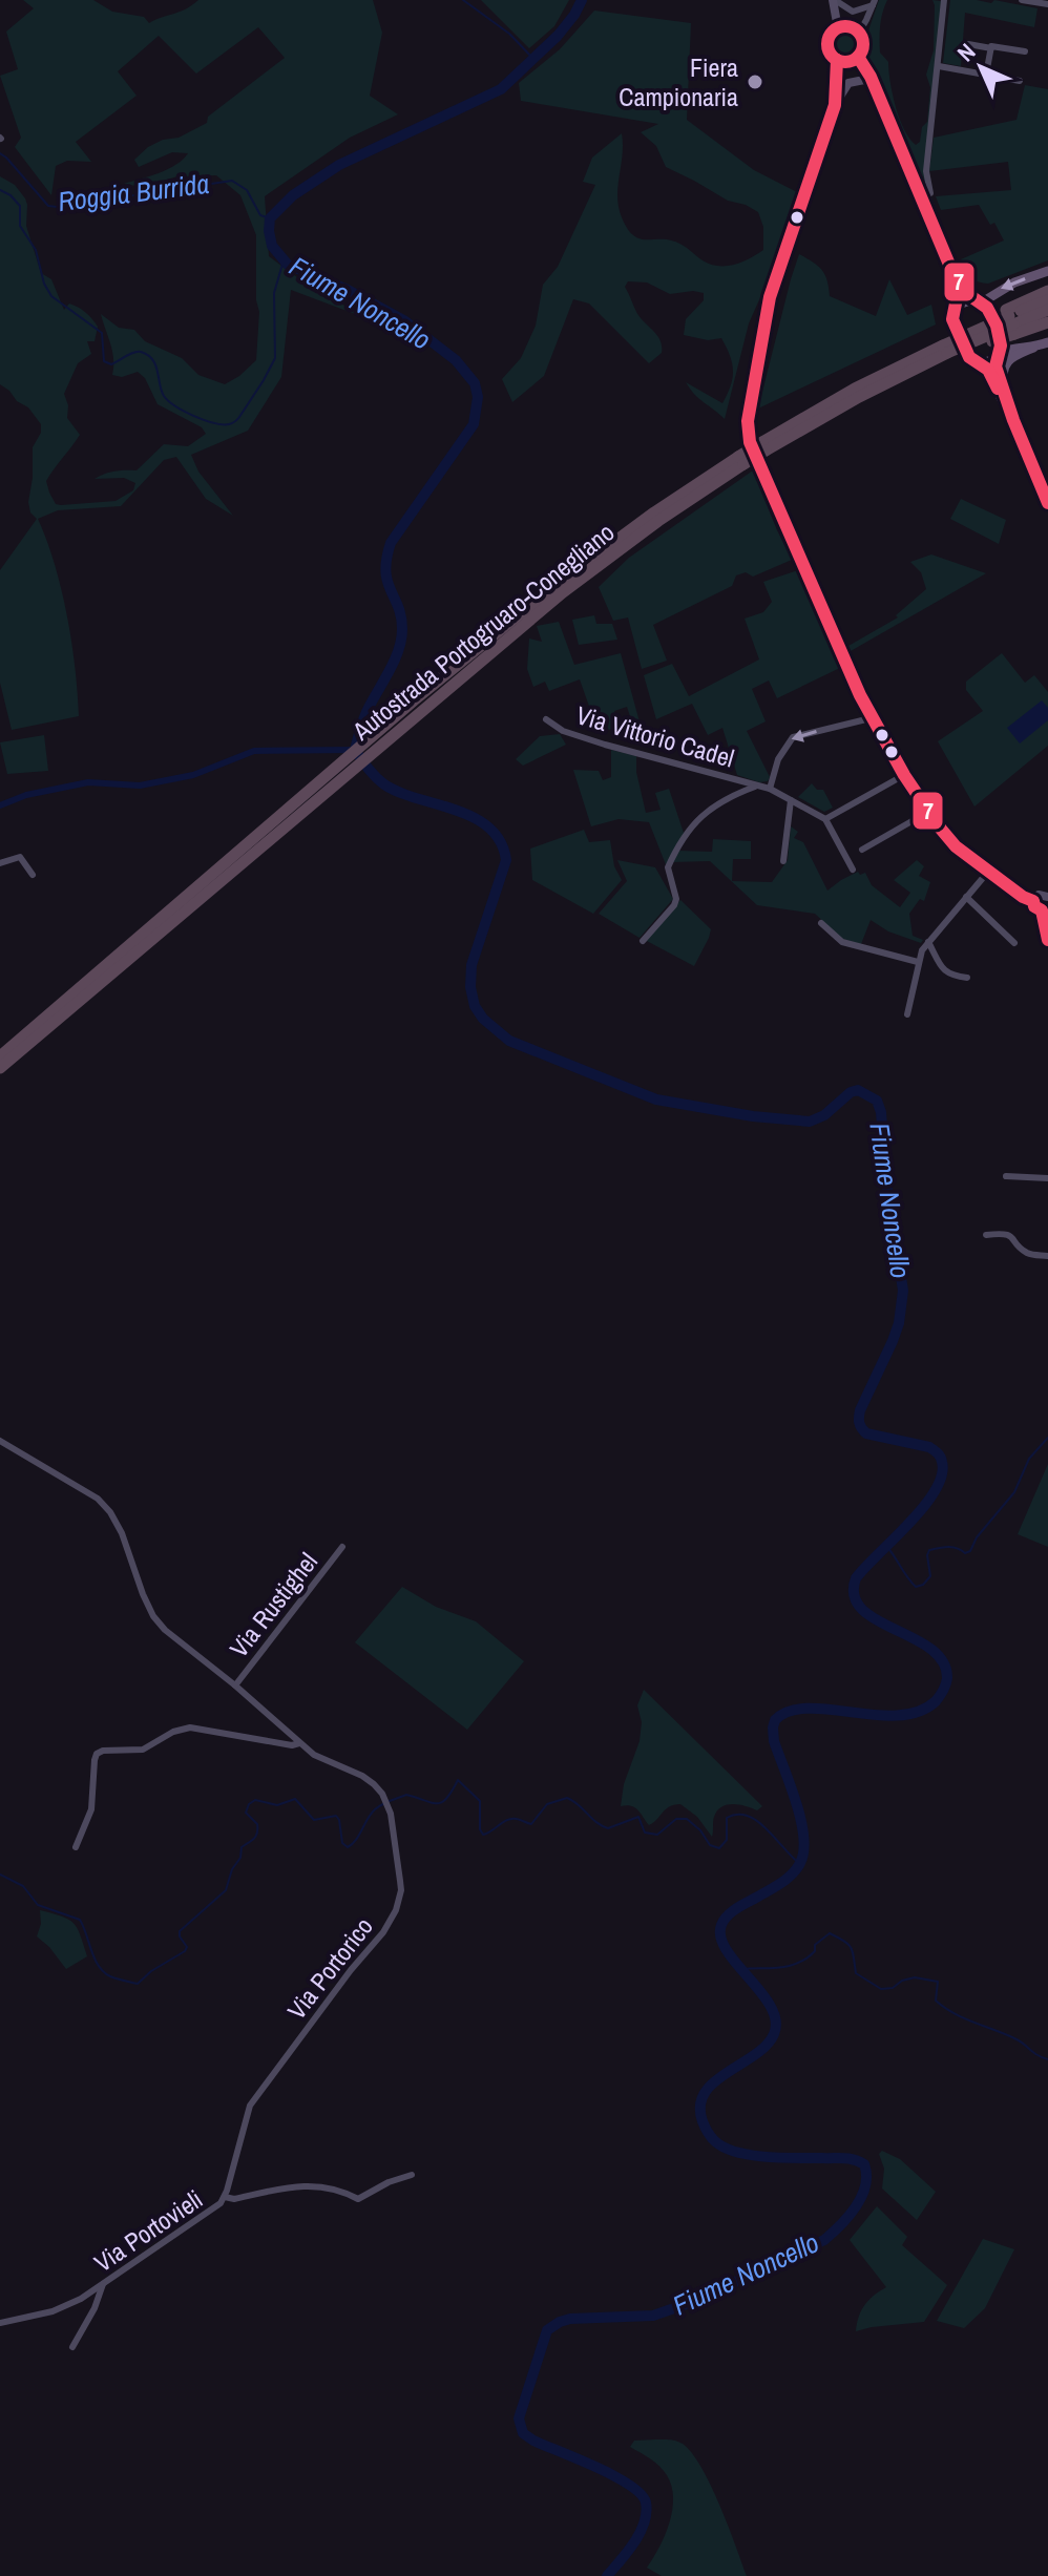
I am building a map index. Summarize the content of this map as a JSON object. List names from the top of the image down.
{
  "streets": {
    "highway": ["Autostrada Portogruaro-Conegliano"],
    "street": [
      "Via Vittorio Cadel",
      "Via Rustighel",
      "Via Portorico",
      "Via Portovieli"
    ]
  },
  "crossings": [
    ["Via Rustighel", "Via Portorico"],
    ["Via Portorico", "Via Portovieli"]
  ],
  "water": ["Roggia Burrida", "Fiume Noncello"],
  "places": ["Fiera Campionaria"],
  "lines": ["transit line 7"],
  "north": "top left"
}
